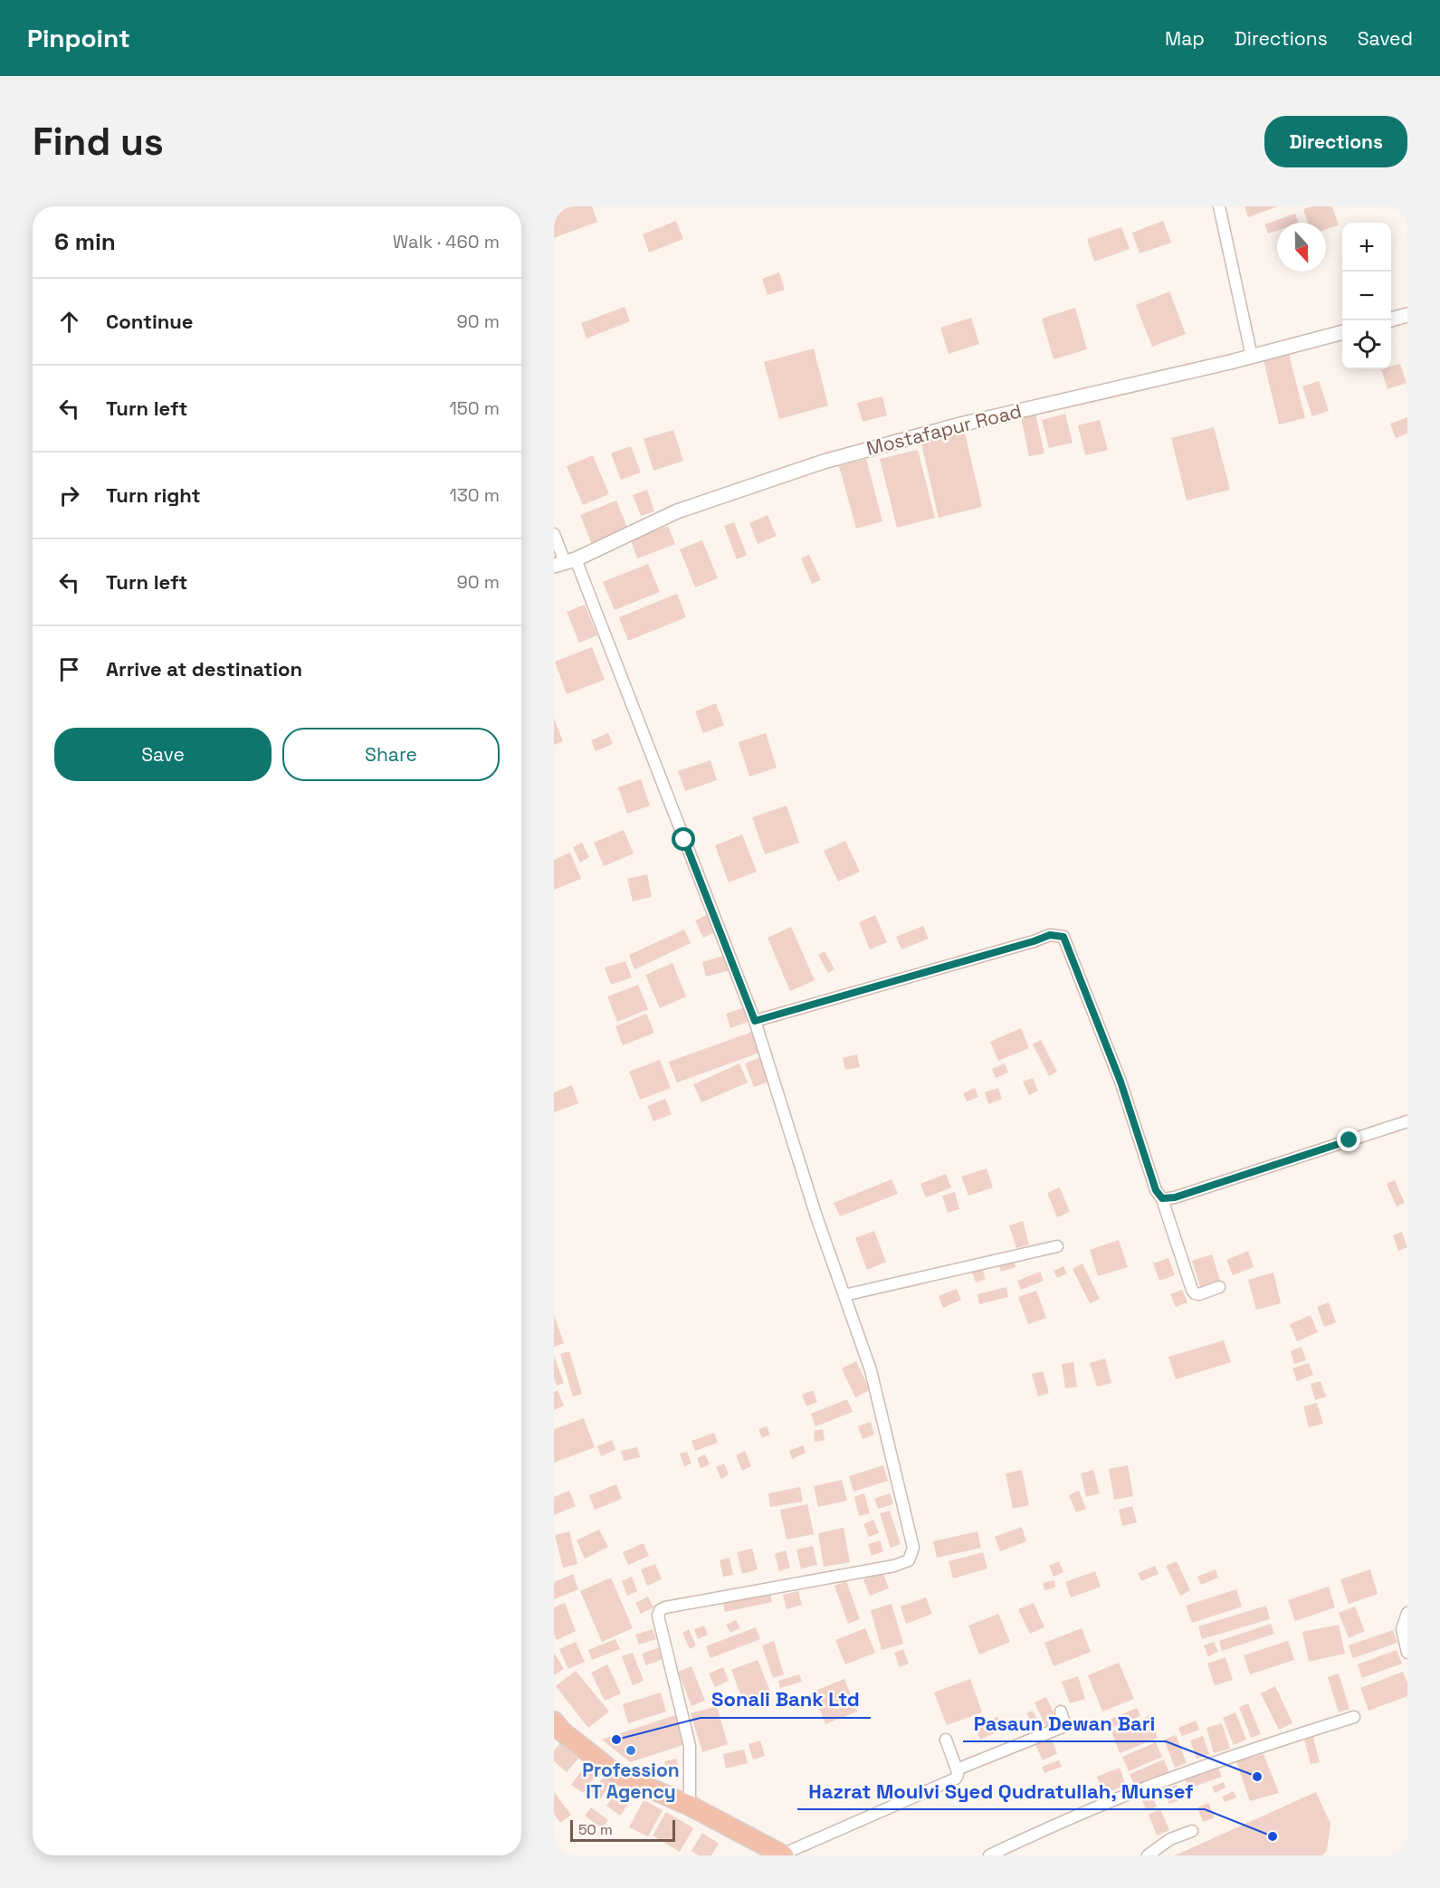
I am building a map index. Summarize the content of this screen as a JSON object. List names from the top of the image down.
{
  "streets": {
    "street": ["Mostafapur Road"]
  },
  "places": [
    "Sonali Bank Ltd",
    "Profession IT Agency",
    "Pasaun Dewan Bari",
    "Hazrat Moulvi Syed Qudratullah, Munsef"
  ],
  "scale_bar": "50 m",
  "north": "bottom",
  "page": {
    "header": "Pinpoint",
    "nav": ["Map", "Directions", "Saved"],
    "buttons": [
      "Directions",
      ["Save", "Share"]
    ],
    "title": "Find us",
    "heading": ["6 min", "Walk · 460 m"],
    "map_buttons": ["+", "−"],
    "list": [
      ["Continue", "90 m"],
      ["Turn left", "150 m"],
      ["Turn right", "130 m"],
      ["Turn left", "90 m"],
      "Arrive at destination"
    ],
    "scale": "50 m"
  }
}
